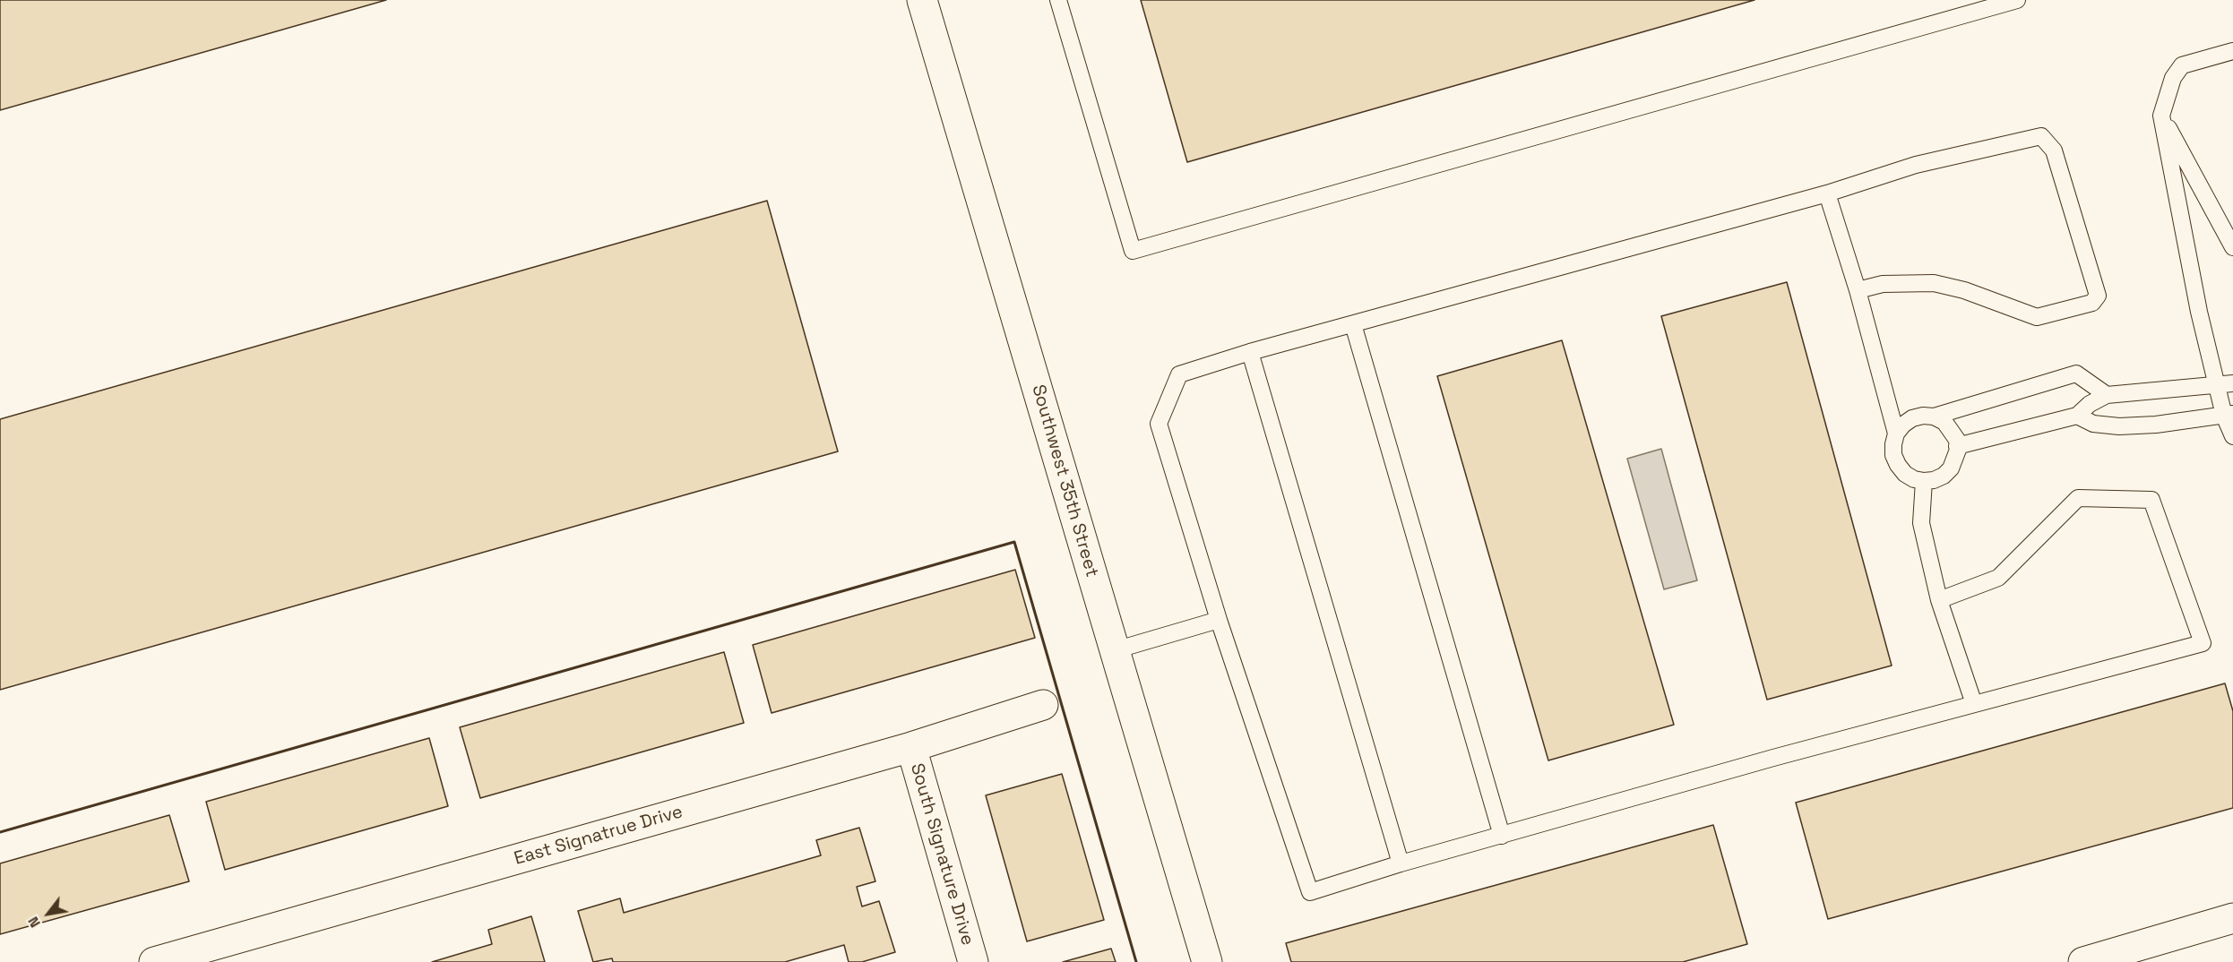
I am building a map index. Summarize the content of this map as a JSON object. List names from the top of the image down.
{
  "streets": {
    "street": ["Southwest 35th Street", "East Signatrue Drive", "South Signature Drive"]
  },
  "crossings": [
    ["East Signatrue Drive", "South Signature Drive"]
  ],
  "north": "bottom left"
}
